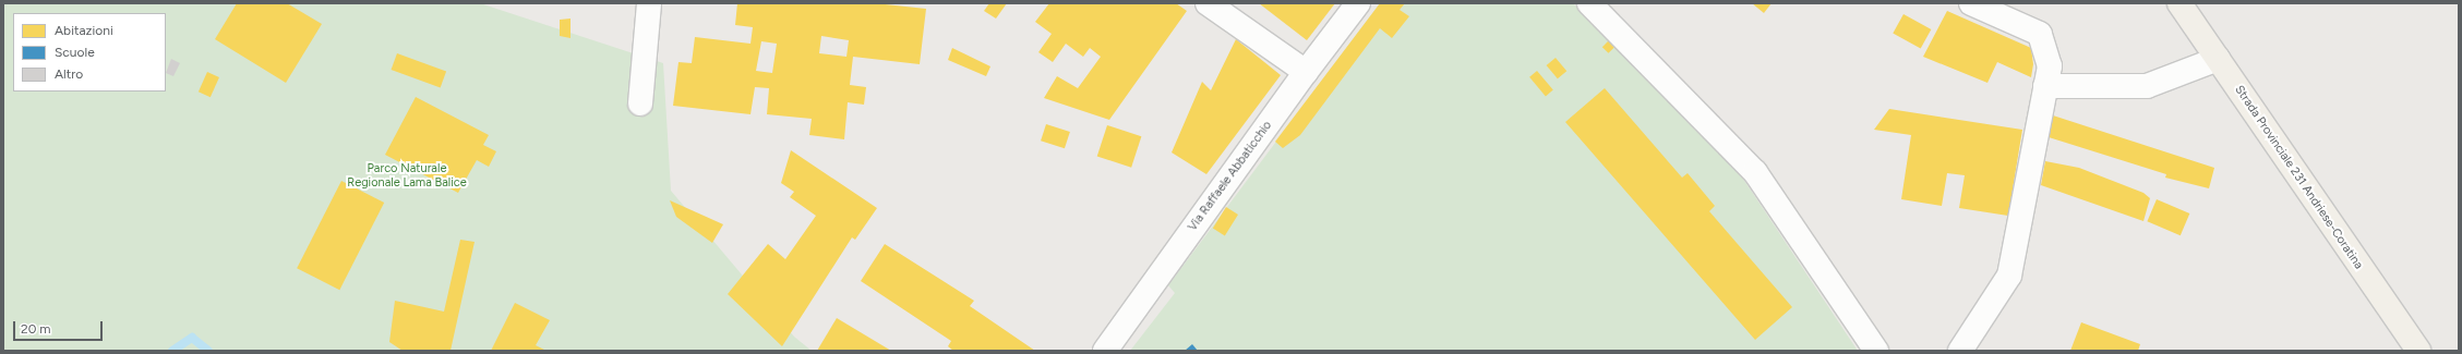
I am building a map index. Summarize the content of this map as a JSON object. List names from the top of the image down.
{
  "streets": {
    "main road": ["Strada Provinciale 231 Andriese-Coratina"],
    "street": ["Via Raffaele Abbaticchio"]
  },
  "parks": ["Parco Naturale Regionale Lama Balice"],
  "legend": ["Abitazioni", "Scuole", "Altro"],
  "scale_bar": "20 m"
}
